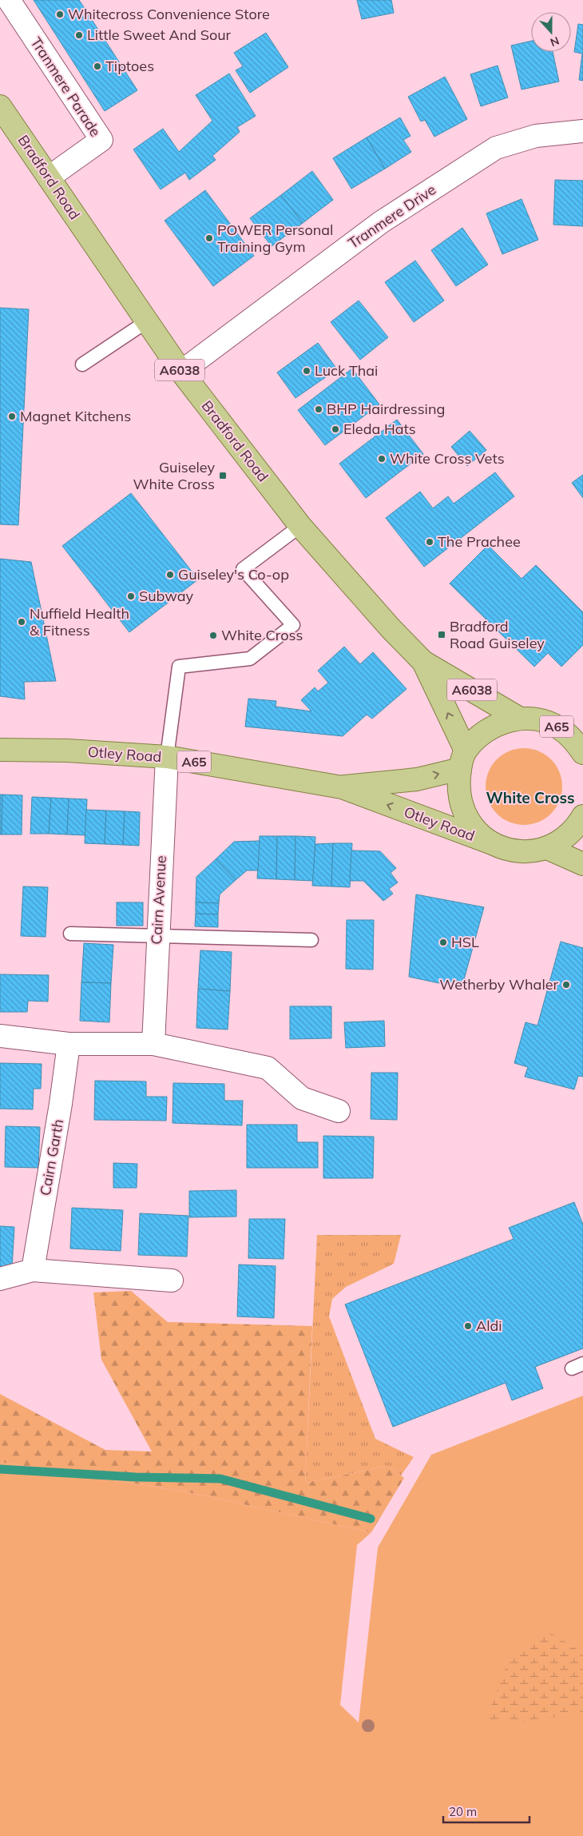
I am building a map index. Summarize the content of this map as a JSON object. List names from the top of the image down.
{
  "streets": {
    "main road": [
      "Bradford Road",
      "A6038",
      "A65",
      "Otley Road"
    ],
    "street": [
      "Tranmere Parade",
      "Tranmere Drive",
      "Cairn Avenue",
      "Cairn Garth"
    ]
  },
  "crossings": [
    ["Tranmere Parade", "Bradford Road"],
    ["Bradford Road", "Tranmere Drive"],
    ["Bradford Road", "A65"],
    ["Bradford Road", "Otley Road"],
    ["A65", "Otley Road"],
    ["Otley Road", "Cairn Avenue"]
  ],
  "districts": ["White Cross"],
  "places": {
    "other": [
      "Whitecross Convenience Store",
      "Little Sweet And Sour",
      "Tiptoes",
      "POWER Personal Training Gym",
      "Luck Thai",
      "BHP Hairdressing",
      "Magnet Kitchens",
      "Eleda Hats",
      "White Cross Vets",
      "The Prachee",
      "Guiseley's Co-op",
      "Subway",
      "Nuffield Health & Fitness",
      "White Cross",
      "HSL",
      "Wetherby Whaler",
      "Aldi"
    ],
    "transit": ["Guiseley White Cross", "Bradford Road Guiseley"]
  },
  "scale_bar": "20 m",
  "north": "bottom"
}
